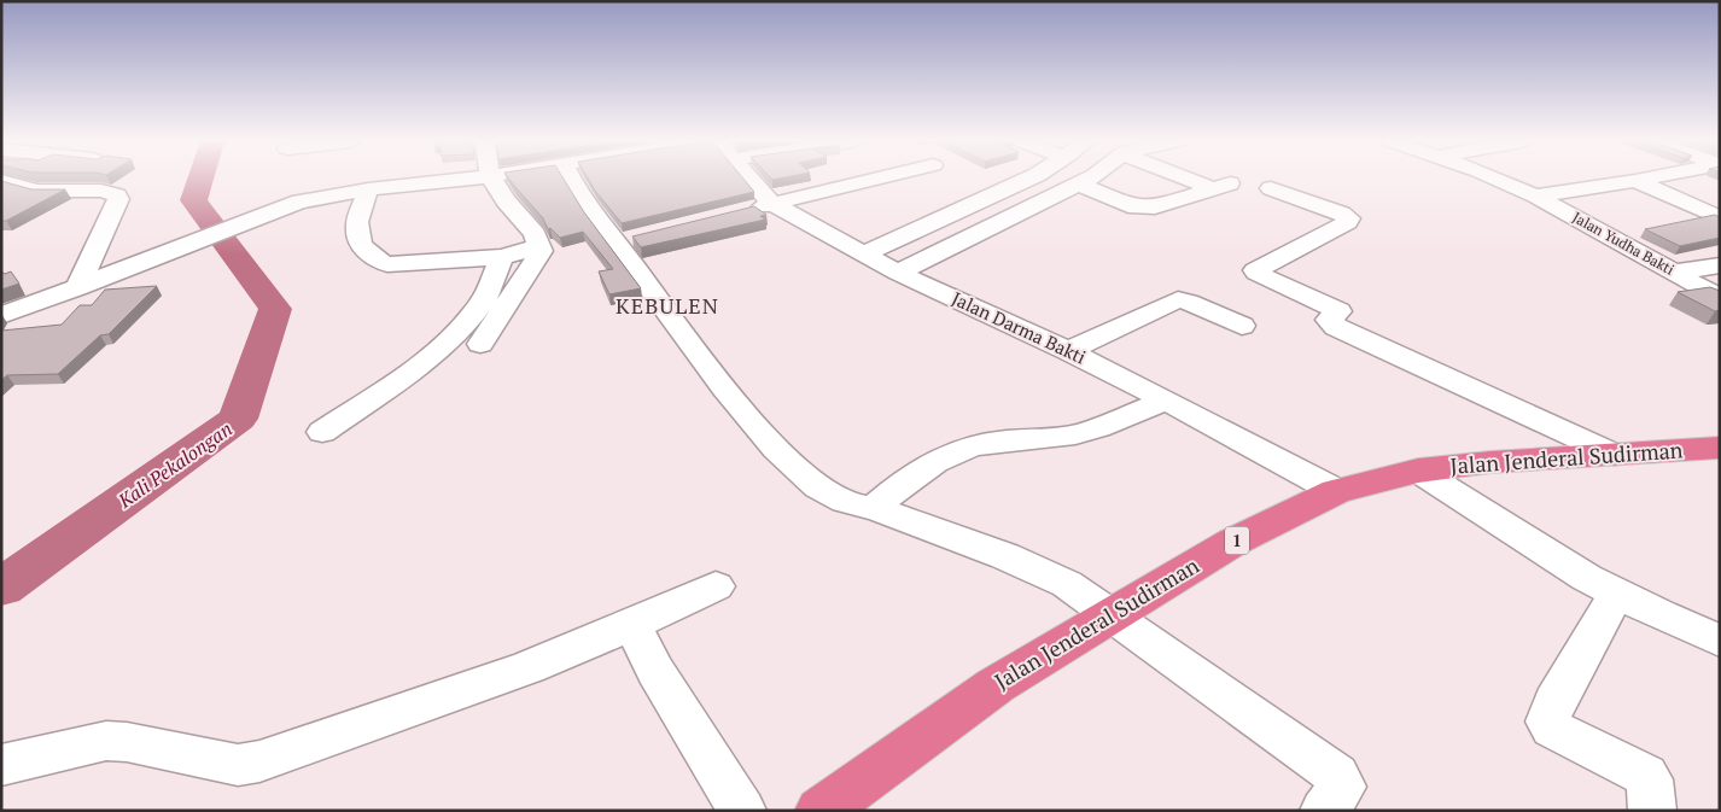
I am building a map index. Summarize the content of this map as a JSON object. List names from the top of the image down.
{
  "streets": {
    "highway": ["Jalan Jenderal Sudirman", "1"],
    "street": ["Jalan Yudha Bakti", "Jalan Darma Bakti"]
  },
  "crossings": [
    ["Jalan Darma Bakti", "Jalan Jenderal Sudirman"]
  ],
  "districts": ["KEBULEN"],
  "water": ["Kali Pekalongan"]
}
